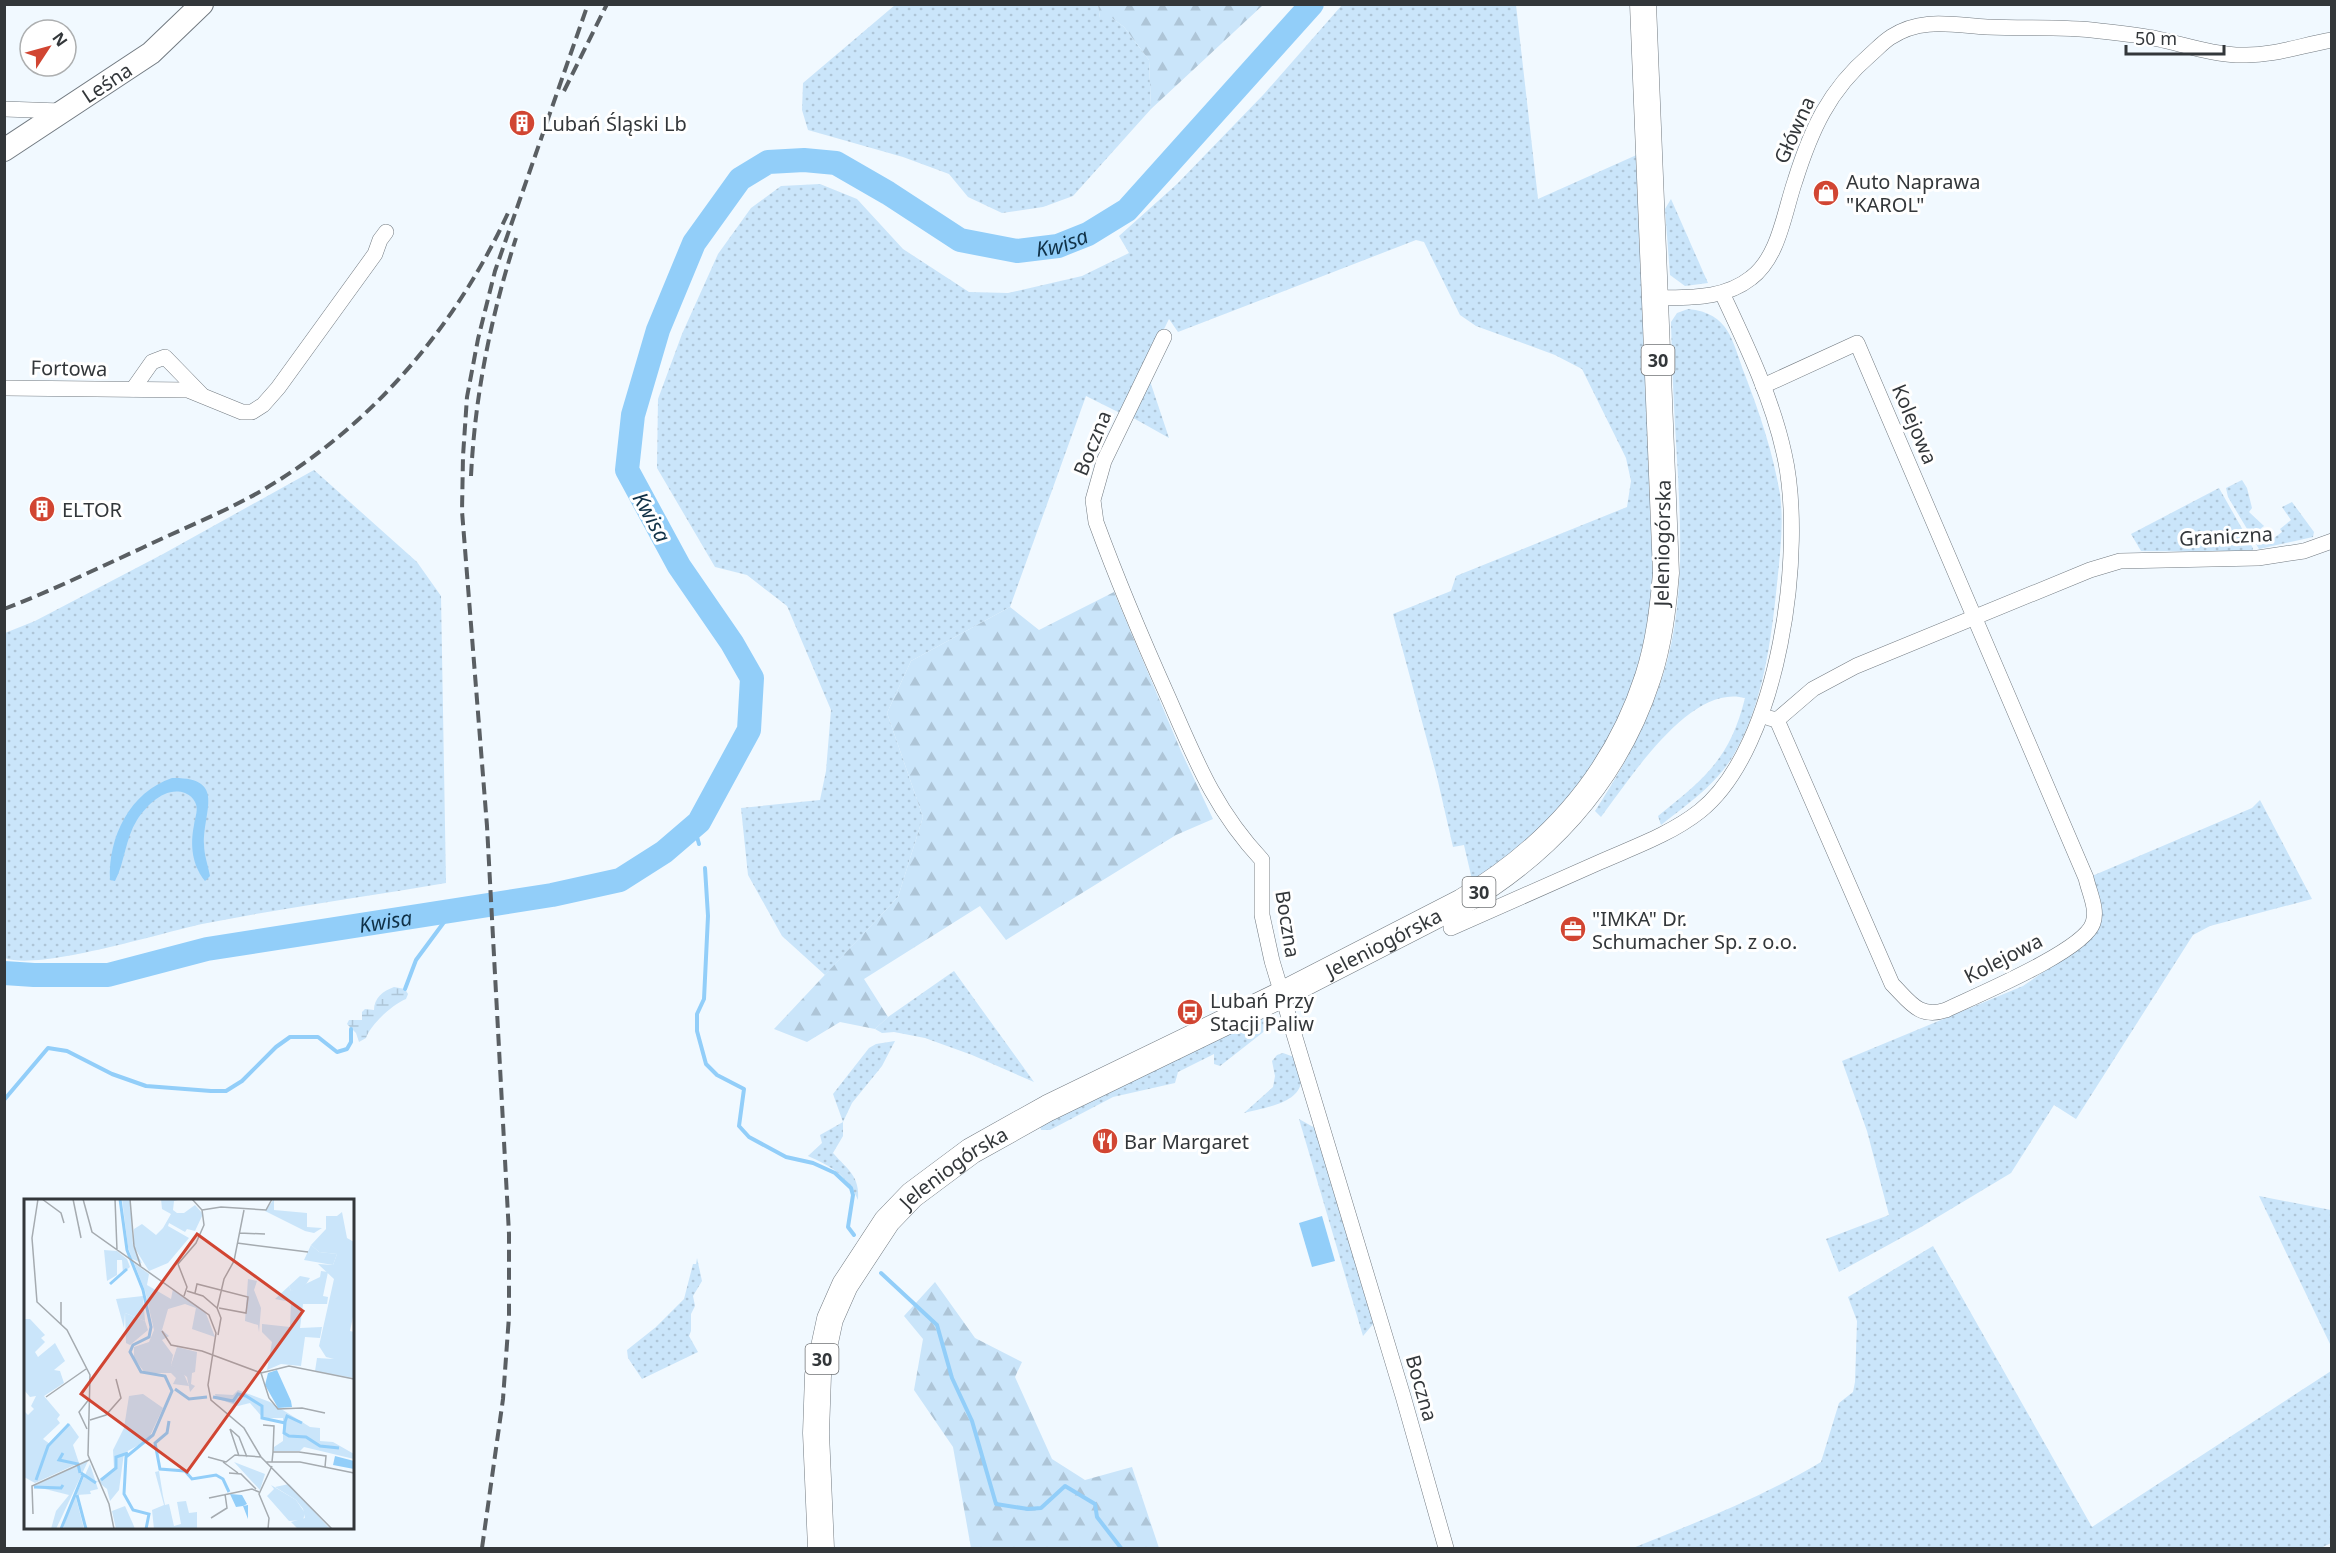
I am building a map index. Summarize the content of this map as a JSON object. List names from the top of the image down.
{
  "streets": {
    "main road": ["Leśna", "30", "Jeleniogórska"],
    "street": [
      "Główna",
      "Fortowa",
      "Kolejowa",
      "Boczna",
      "Graniczna"
    ]
  },
  "crossings": [
    ["Główna", "Jeleniogórska"],
    ["Kolejowa", "Graniczna"],
    ["Kolejowa", "Jeleniogórska"],
    ["Boczna", "Jeleniogórska"]
  ],
  "water": ["Kwisa"],
  "places": {
    "building": ["Lubań Śląski Lb", "ELTOR"],
    "shop": ["Auto Naprawa \"KAROL\""],
    "office": ["\"IMKA\" Dr. Schumacher Sp. z o.o."],
    "bus stop": ["Lubań Przy Stacji Paliw"],
    "restaurant": ["Bar Margaret"]
  },
  "scale_bar": "50 m",
  "north": "top right"
}
